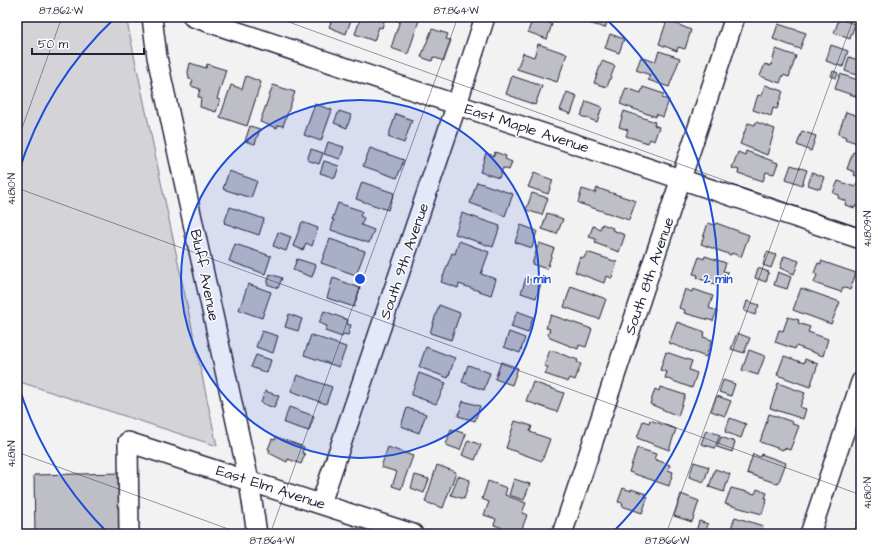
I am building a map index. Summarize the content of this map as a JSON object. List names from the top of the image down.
{
  "streets": {
    "street": [
      "East Maple Avenue",
      "South 9th Avenue",
      "Bluff Avenue",
      "South 8th Avenue",
      "East Elm Avenue"
    ]
  },
  "crossings": [
    ["East Maple Avenue", "South 9th Avenue"],
    ["East Maple Avenue", "South 8th Avenue"],
    ["South 9th Avenue", "East Elm Avenue"],
    ["Bluff Avenue", "East Elm Avenue"]
  ],
  "scale_bar": "50 m",
  "coordinates": [
    "87.862°W",
    "87.864°W",
    "41.810°N",
    "41.809°N",
    "41.811°N",
    "87.866°W"
  ],
  "rings": ["1 min", "2 min"]
}
